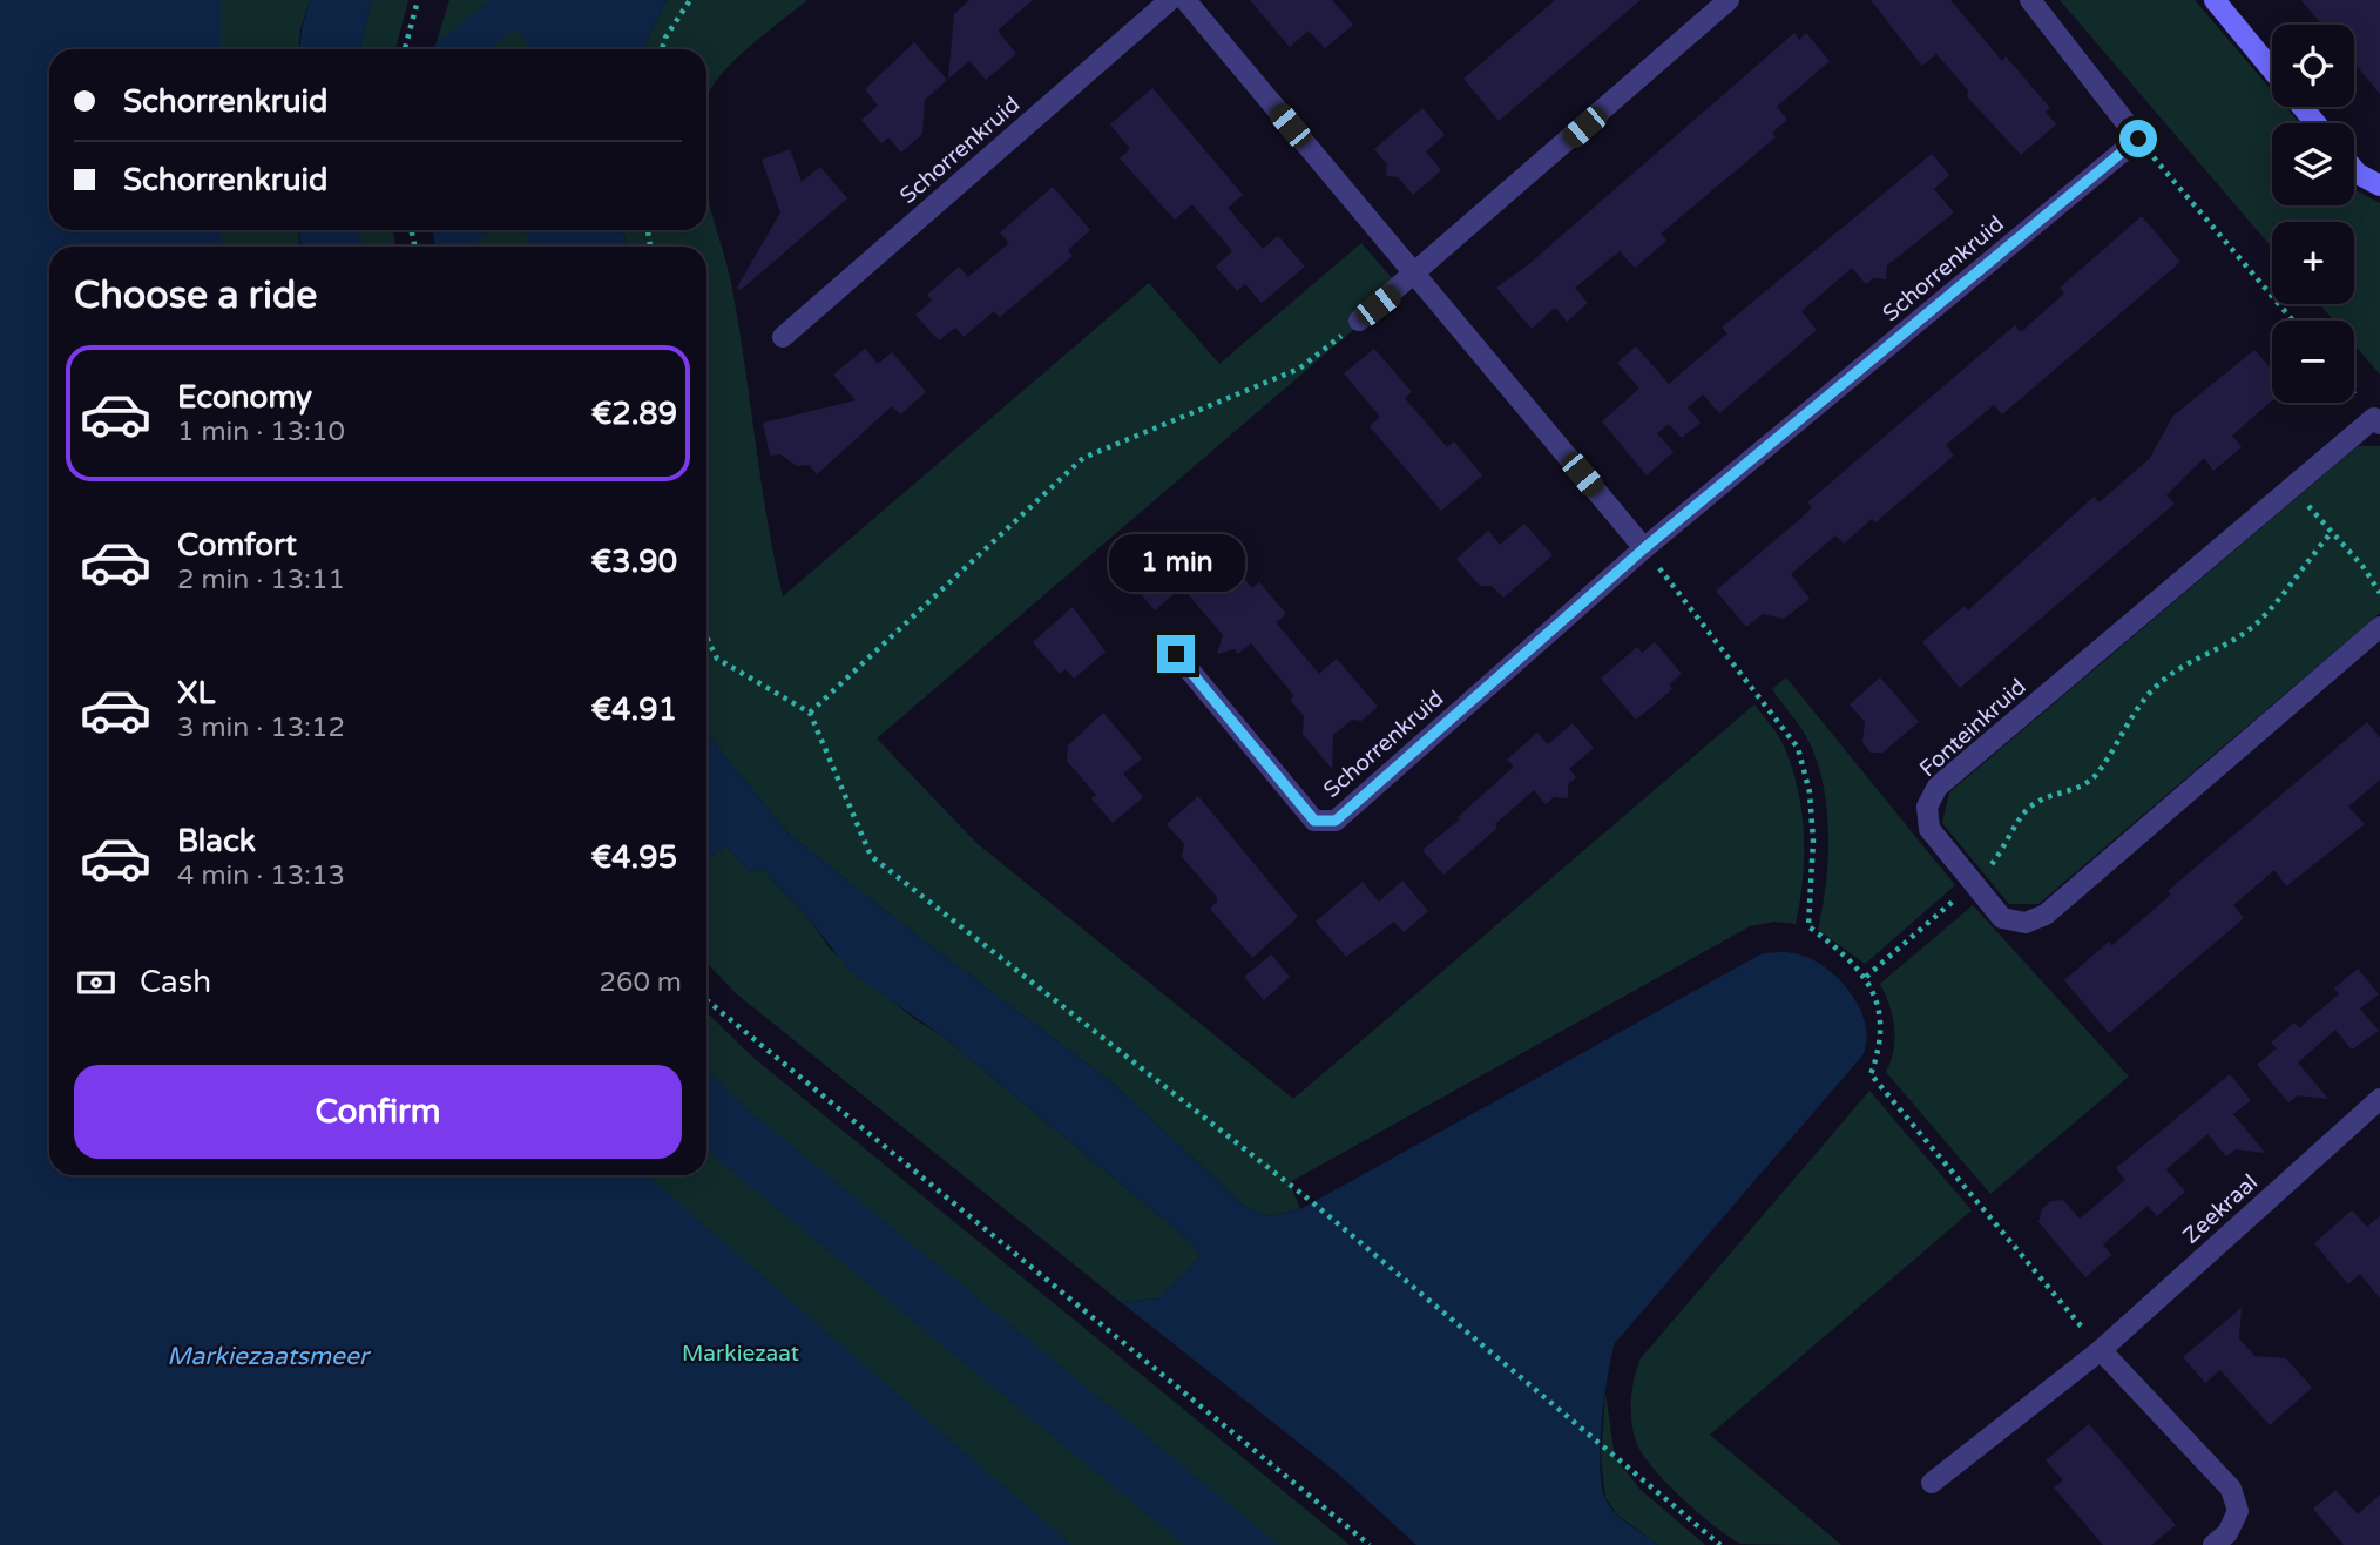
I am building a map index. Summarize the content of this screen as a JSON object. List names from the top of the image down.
{
  "streets": {
    "street": ["Schorrenkruid", "Fonteinkruid", "Zeekraal"]
  },
  "water": ["Markiezaatsmeer"],
  "parks": ["Markiezaat"],
  "page": {
    "map_buttons": ["+", "−"],
    "banner": ["Schorrenkruid", "Schorrenkruid"],
    "heading": "Choose a ride",
    "list": [
      {
        "name": "Economy",
        "note": "1 min · 13:10",
        "value": "€2.89"
      },
      {
        "name": "Comfort",
        "note": "2 min · 13:11",
        "value": "€3.90"
      },
      {
        "name": "XL",
        "note": "3 min · 13:12",
        "value": "€4.91"
      },
      {
        "name": "Black",
        "note": "4 min · 13:13",
        "value": "€4.95"
      }
    ],
    "bubble": "1 min",
    "pay": ["Cash", "260 m"],
    "buttons": "Confirm"
  }
}
